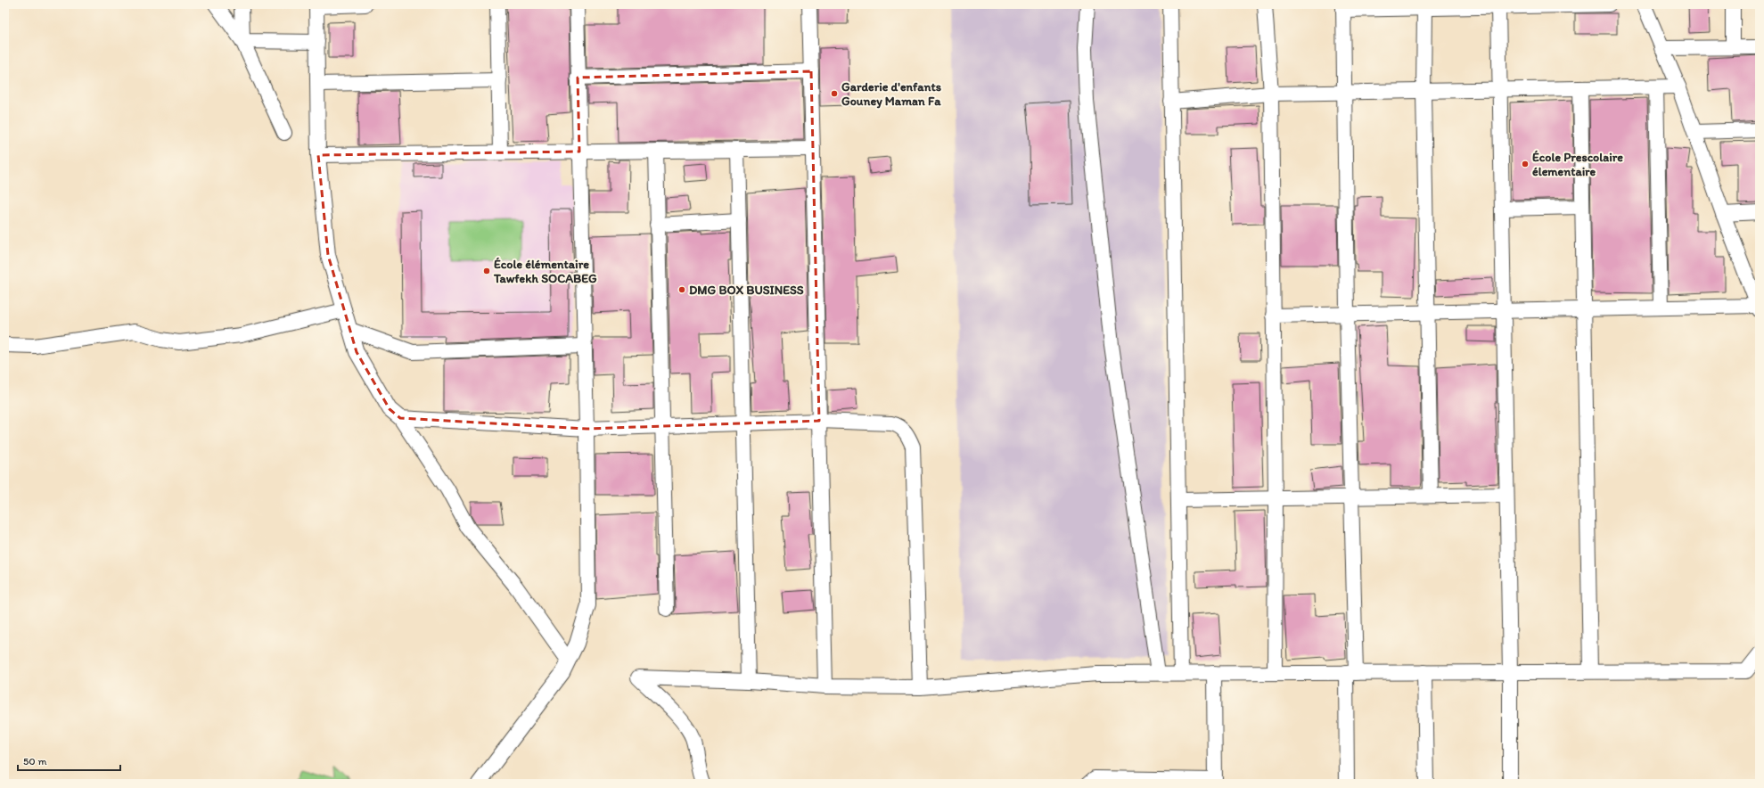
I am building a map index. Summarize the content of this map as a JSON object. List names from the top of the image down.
{
  "places": [
    "Garderie d'enfants Gouney Maman Fa",
    "École Prescolaire élementaire",
    "École élémentaire Tawfekh SOCABEG",
    "DMG BOX BUSINESS"
  ],
  "scale_bar": "50 m"
}
